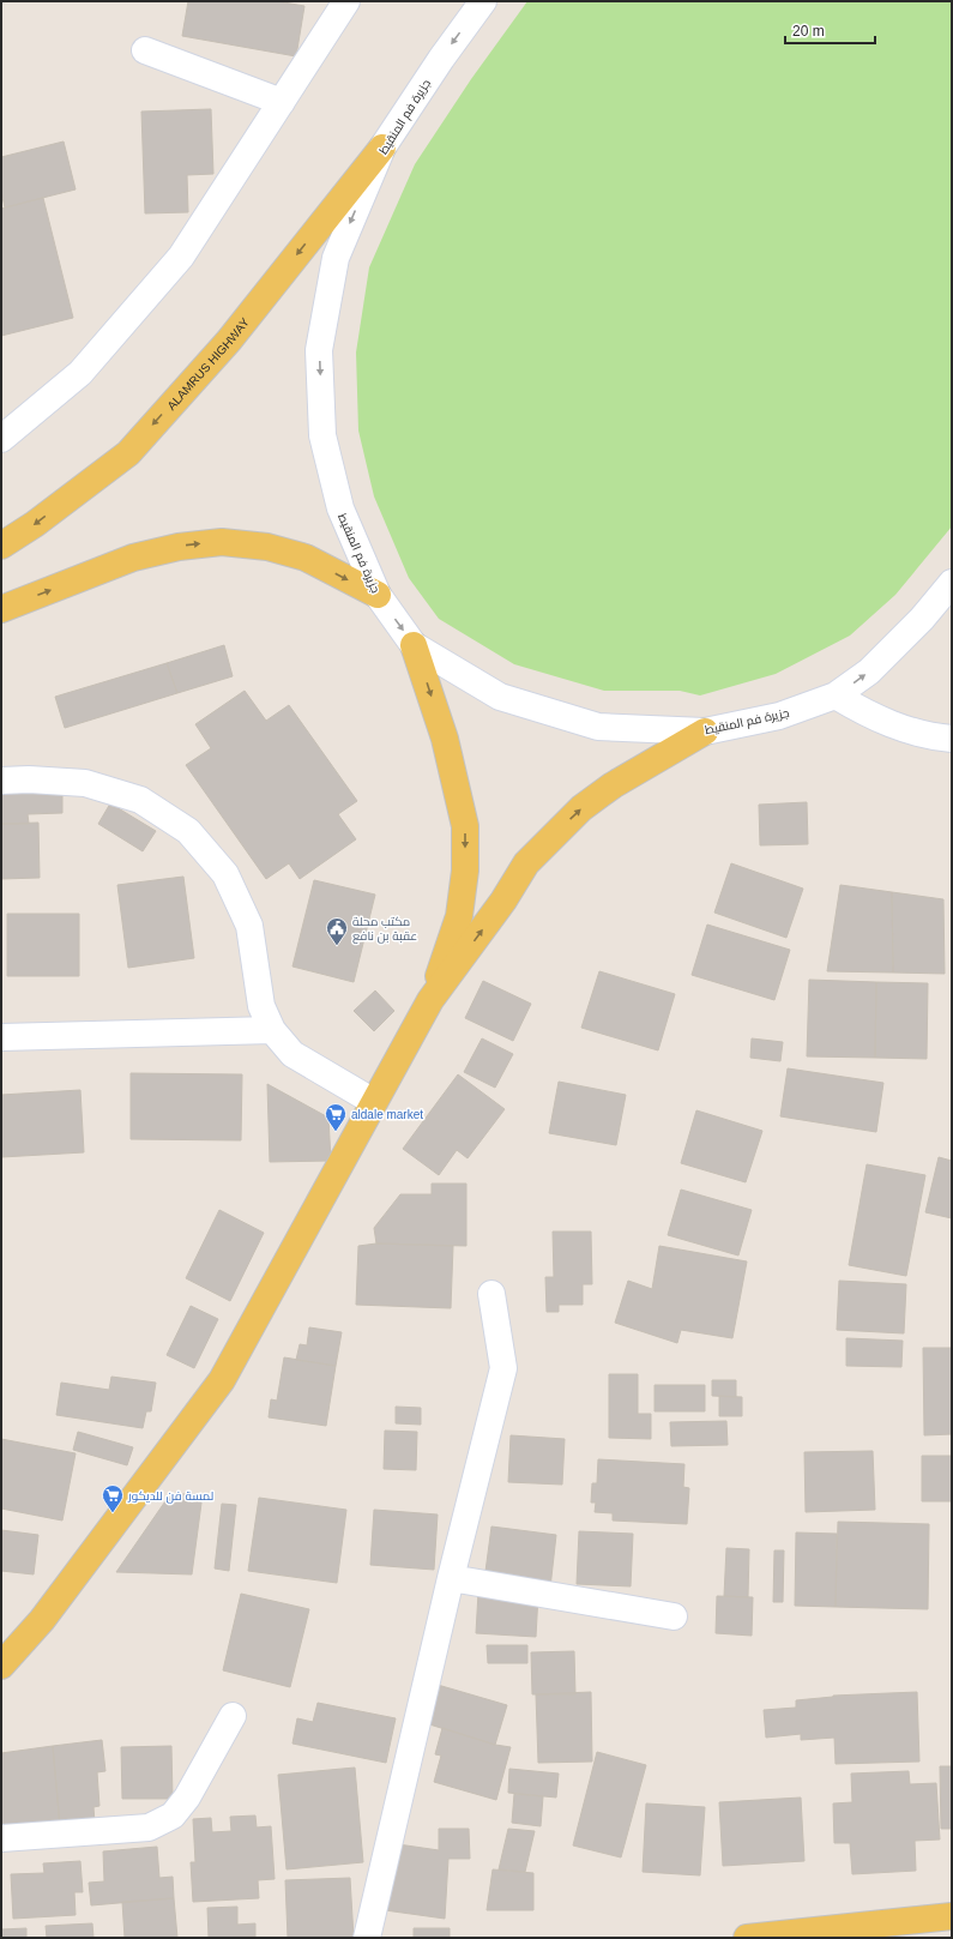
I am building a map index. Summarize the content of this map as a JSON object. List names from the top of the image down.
{
  "streets": {
    "main road": ["ALAMRUS HIGHWAY"],
    "street": ["جزيرة فم المنقيط"]
  },
  "crossings": [
    ["جزيرة فم المنقيط", "ALAMRUS HIGHWAY"]
  ],
  "one_way": ["ALAMRUS HIGHWAY"],
  "places": {
    "public building": ["مكتب محلة عقبة بن نافع"],
    "supermarket": ["aldale market", "لمسة فن للديكور"]
  },
  "scale_bar": "20 m"
}
